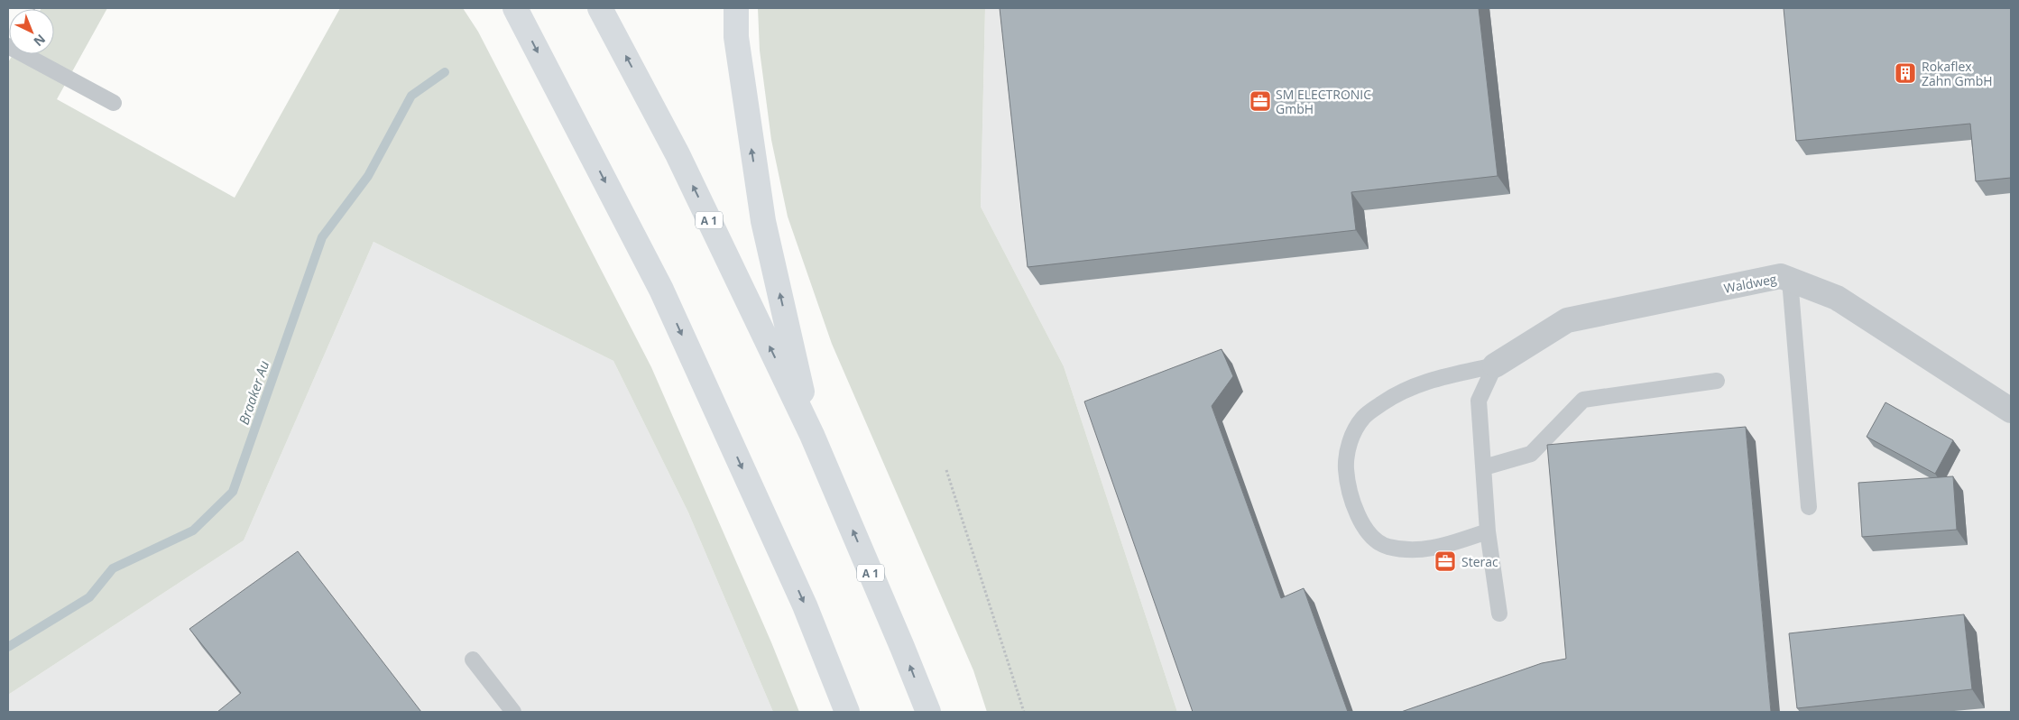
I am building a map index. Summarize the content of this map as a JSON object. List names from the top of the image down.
{
  "streets": {
    "highway": ["A 1"],
    "street": ["Waldweg"]
  },
  "water": ["Braaker Au"],
  "places": {
    "building": ["Rokaflex Zahn GmbH"],
    "office": ["SM ELECTRONIC GmbH", "Sterac"]
  },
  "north": "bottom right"
}
